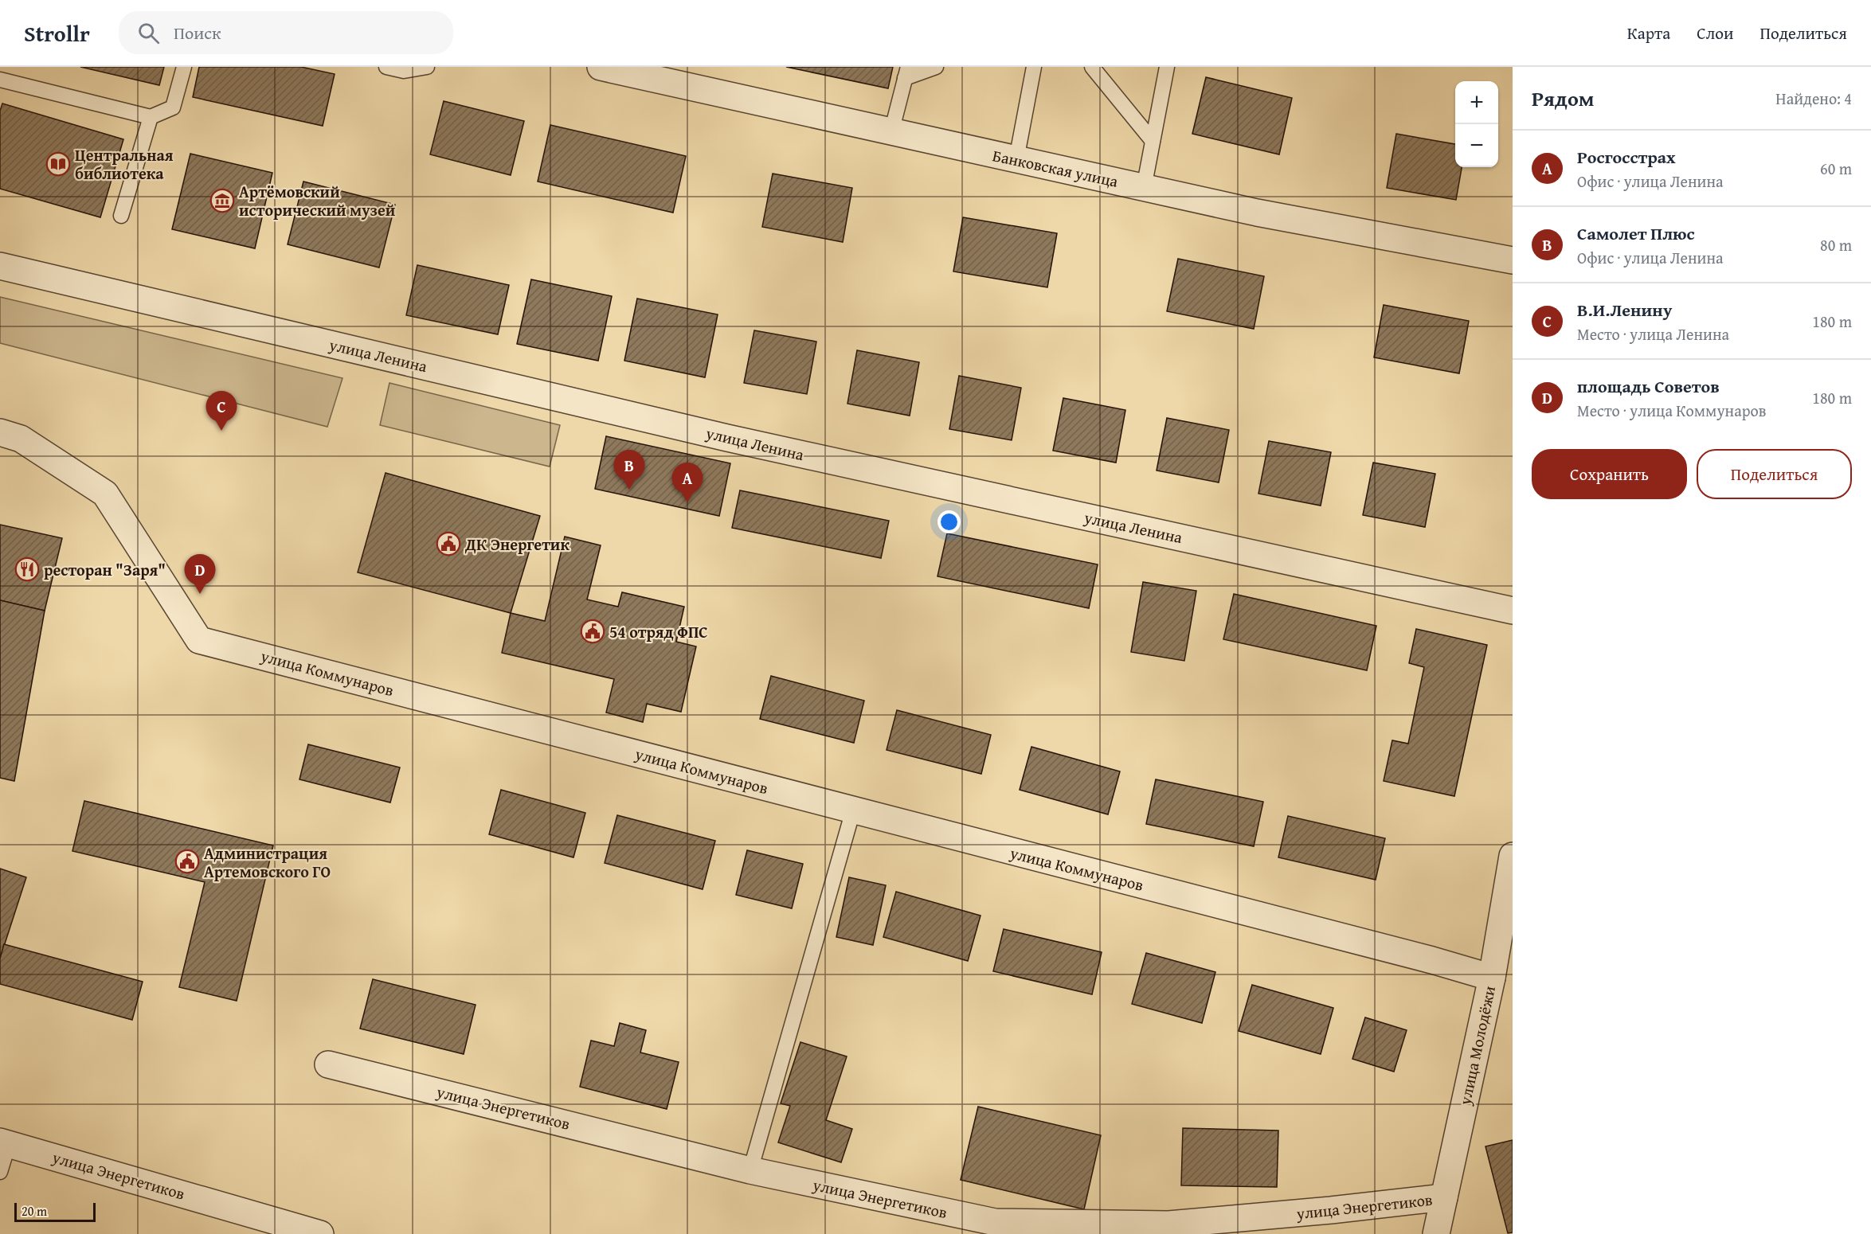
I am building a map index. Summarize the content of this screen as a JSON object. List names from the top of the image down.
{
  "streets": {
    "street": [
      "Банковская улица",
      "улица Ленина",
      "улица Коммунаров",
      "улица Молодёжи",
      "улица Энергетиков"
    ]
  },
  "crossings": [
    ["улица Коммунаров", "улица Молодёжи"],
    ["улица Молодёжи", "улица Энергетиков"]
  ],
  "places": {
    "library": ["Центральная библиотека"],
    "museum": ["Артёмовский исторический музей"],
    "public building": ["ДК Энергетик", "54 отряд ФПС", "Администрация Артемовского ГО"],
    "restaurant": ["ресторан \"Заря\""]
  },
  "scale_bar": "20 m",
  "page": {
    "header": "Strollr",
    "search": "Поиск",
    "nav": ["Карта", "Слои", "Поделиться"],
    "heading": ["Рядом", "Найдено: 4"],
    "map_buttons": ["+", "−"],
    "list": [
      {
        "mark": "A",
        "name": "Росгосстрах",
        "note": "Офис · улица Ленина",
        "value": "60 m"
      },
      {
        "mark": "B",
        "name": "Самолет Плюс",
        "note": "Офис · улица Ленина",
        "value": "80 m"
      },
      {
        "mark": "C",
        "name": "В.И.Ленину",
        "note": "Место · улица Ленина",
        "value": "180 m"
      },
      {
        "mark": "D",
        "name": "площадь Советов",
        "note": "Место · улица Коммунаров",
        "value": "180 m"
      }
    ],
    "pins": [
      "C",
      "B",
      "A",
      "D"
    ],
    "buttons": ["Сохранить", "Поделиться"],
    "scale": "20 m"
  }
}
